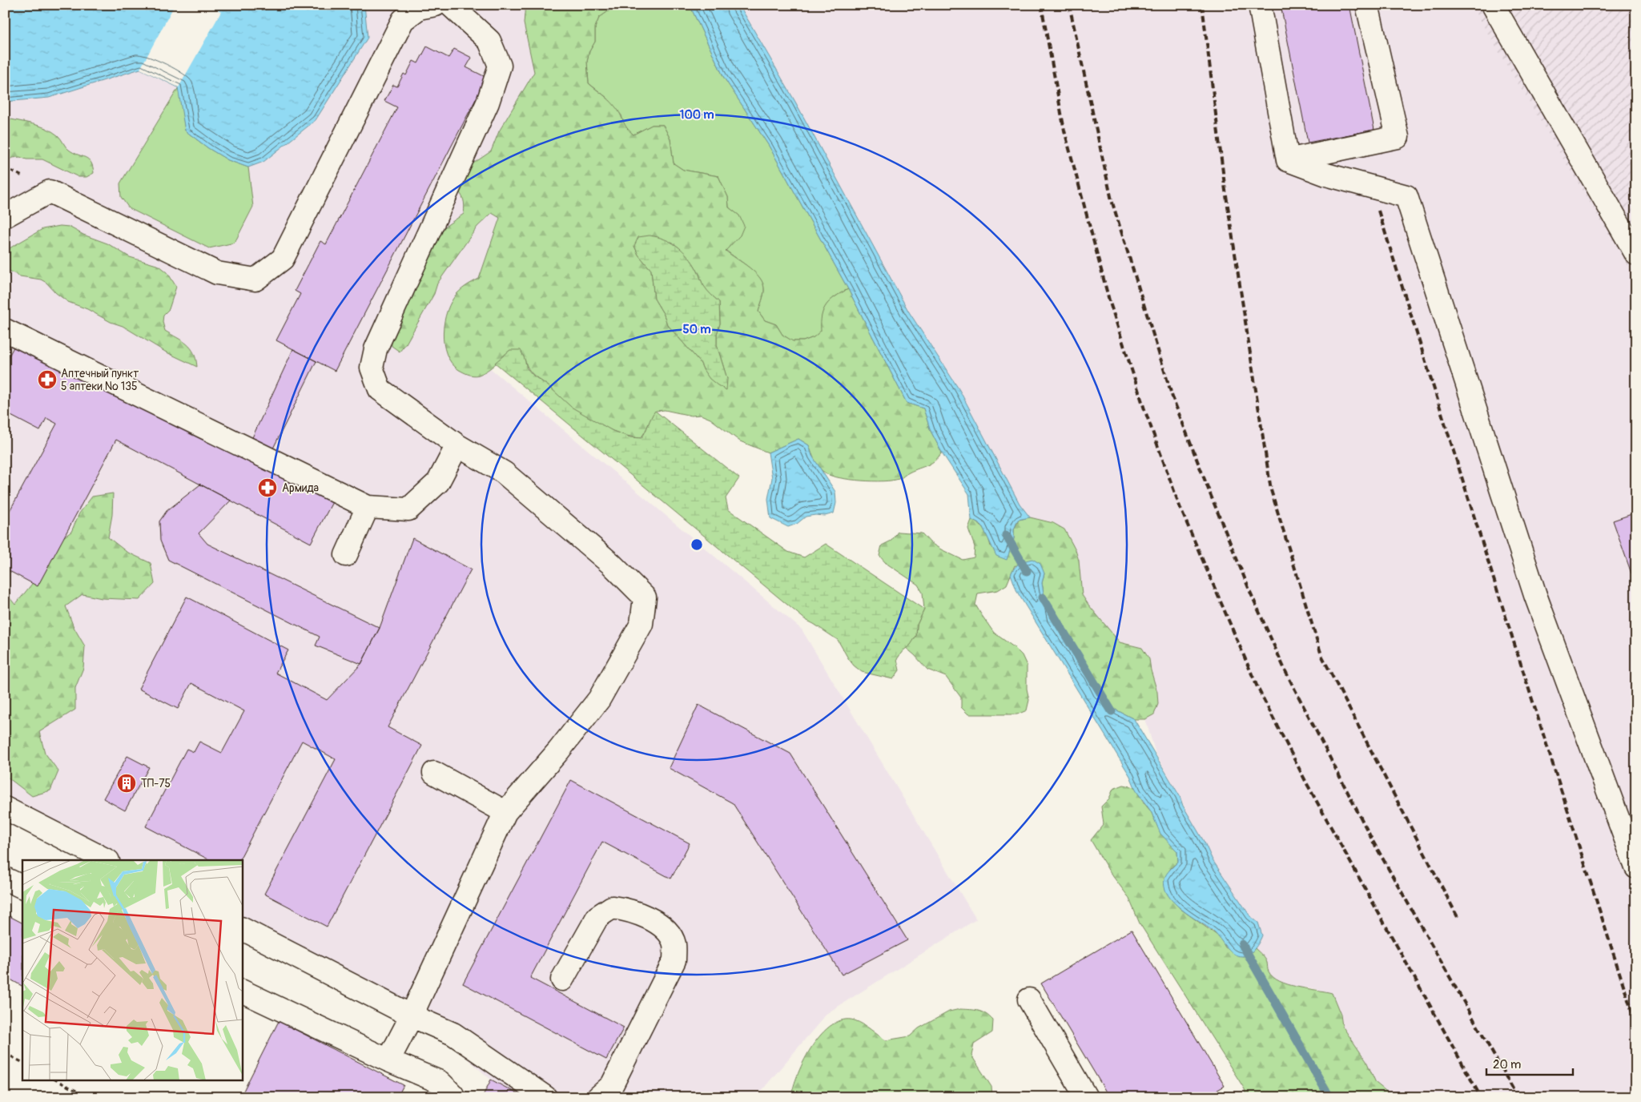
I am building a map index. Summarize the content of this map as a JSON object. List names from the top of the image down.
{
  "places": {
    "pharmacy": ["Аптечный пункт 5 аптеки № 135", "Армида"],
    "building": ["ТП-75"]
  },
  "scale_bar": "20 m",
  "rings": ["100 m", "50 m"]
}
